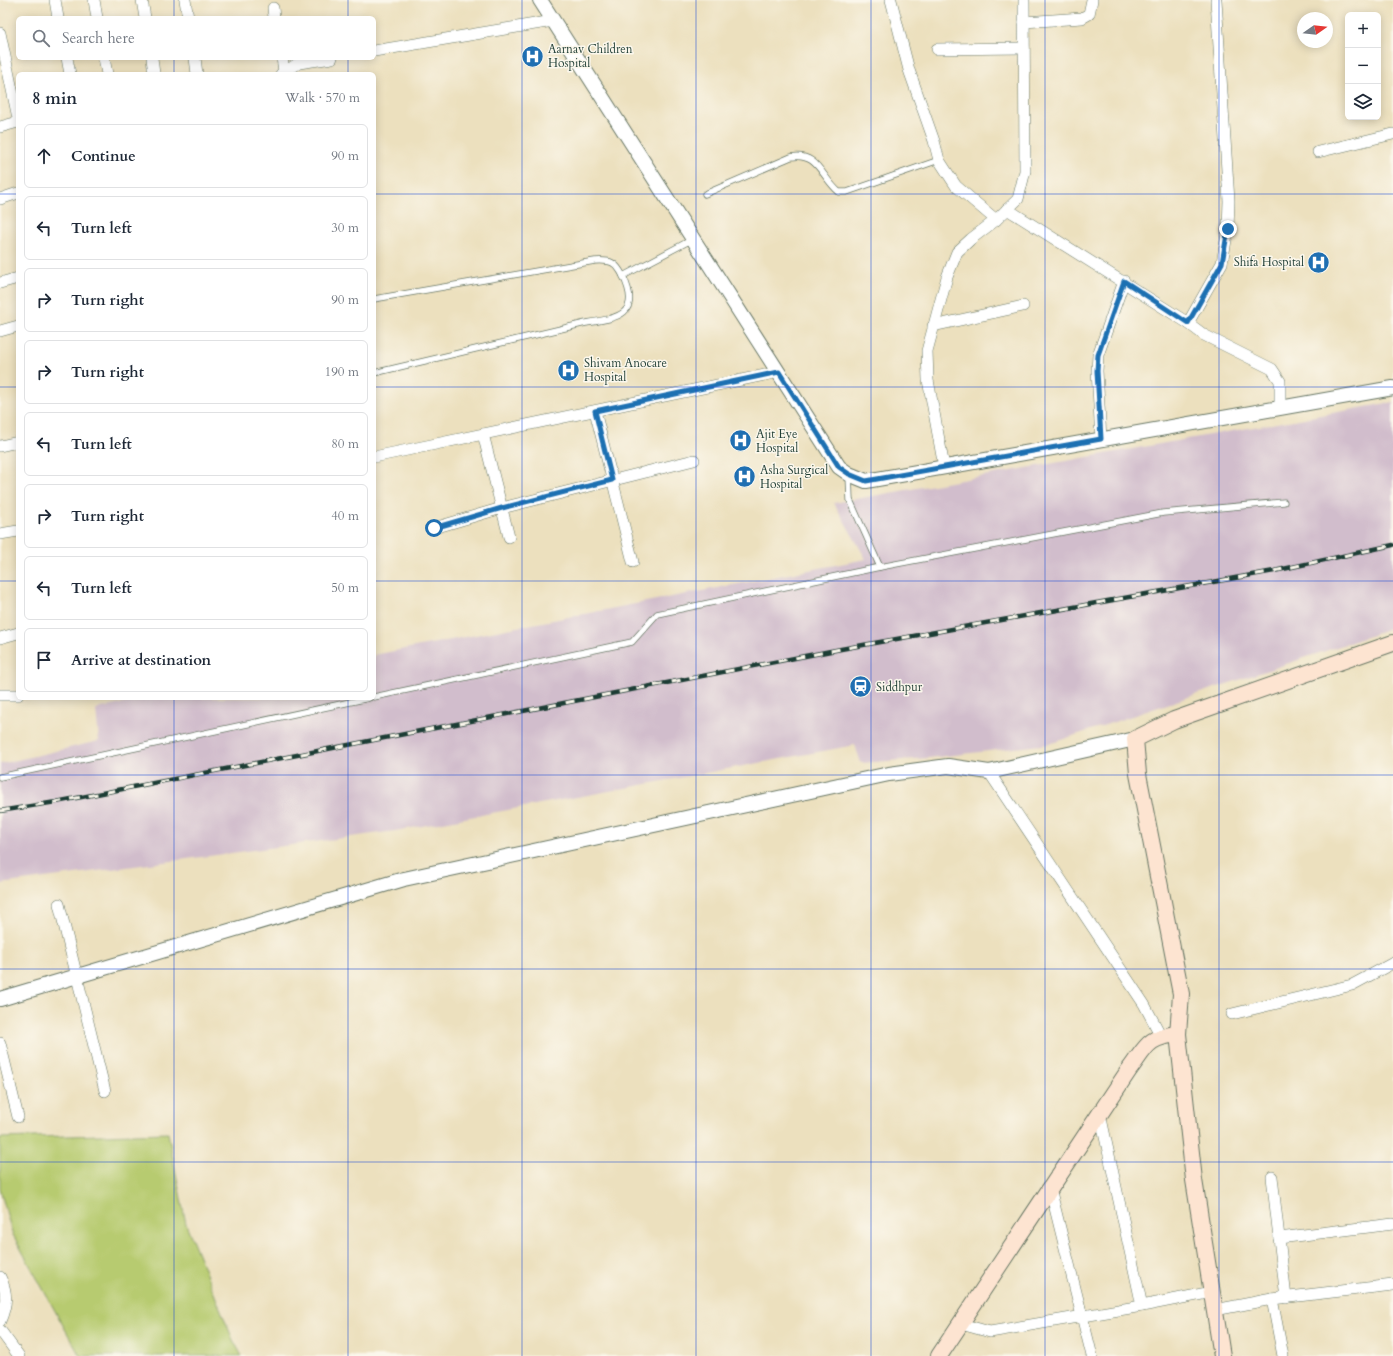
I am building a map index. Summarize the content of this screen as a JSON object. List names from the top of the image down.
{
  "places": {
    "hospital": [
      "Aarnav Children Hospital",
      "Shifa Hospital",
      "Shivam Anocare Hospital",
      "Ajit Eye Hospital",
      "Asha Surgical Hospital"
    ],
    "station": ["Siddhpur"]
  },
  "north": "right",
  "page": {
    "map_buttons": ["+", "−"],
    "search": "Search here",
    "heading": ["8 min", "Walk · 570 m"],
    "list": [
      ["Continue", "90 m"],
      ["Turn left", "30 m"],
      ["Turn right", "90 m"],
      ["Turn right", "190 m"],
      ["Turn left", "80 m"],
      ["Turn right", "40 m"],
      ["Turn left", "50 m"],
      "Arrive at destination"
    ]
  }
}
